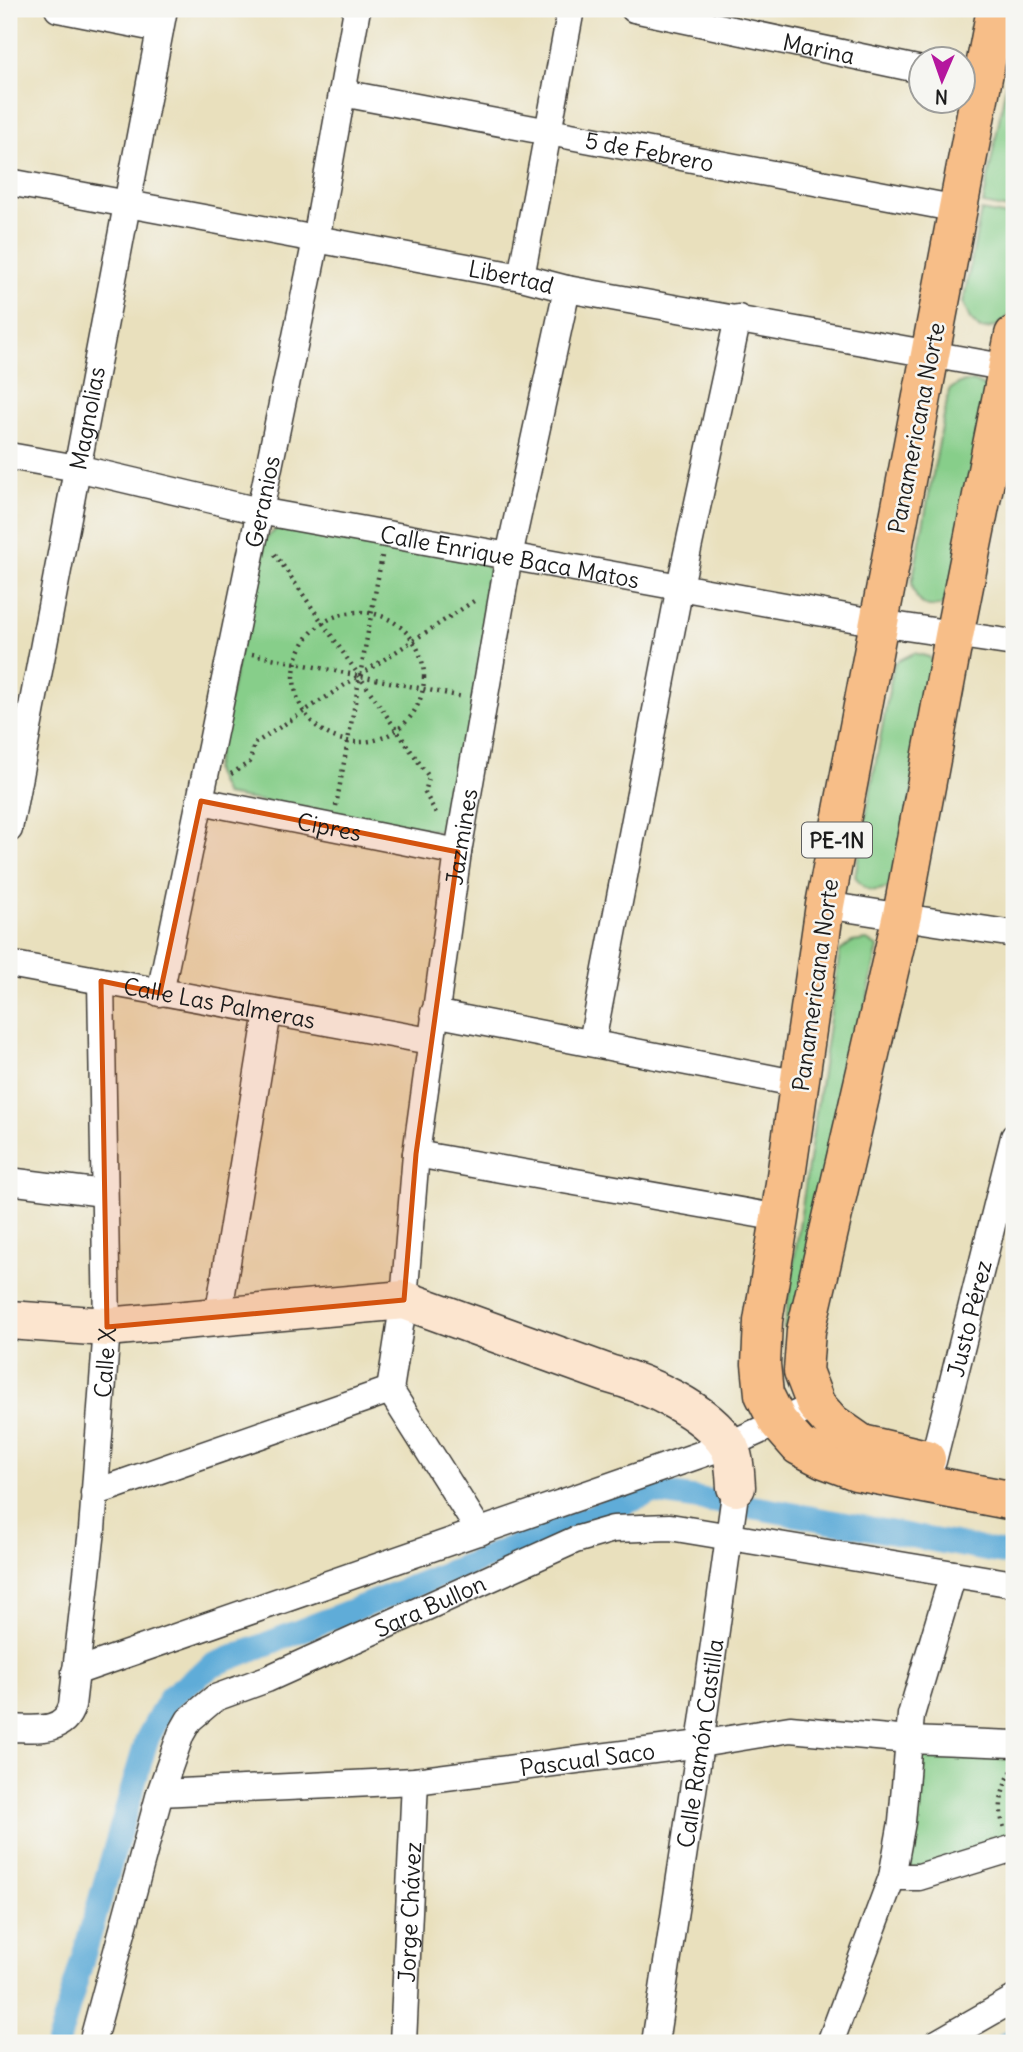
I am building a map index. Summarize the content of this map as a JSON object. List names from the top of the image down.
{
  "streets": {
    "highway": ["Panamericana Norte", "PE-1N"],
    "street": [
      "Marina",
      "5 de Febrero",
      "Libertad",
      "Magnolias",
      "Geranios",
      "Calle Enrique Baca Matos",
      "Cipres",
      "Jazmines",
      "Calle Las Palmeras",
      "Justo Pérez",
      "Calle X",
      "Sara Bullon",
      "Calle Ramón Castilla",
      "Pascual Saco",
      "Jorge Chávez"
    ]
  },
  "crossings": [
    ["5 de Febrero", "Panamericana Norte"],
    ["5 de Febrero", "Geranios"],
    ["Libertad", "Magnolias"],
    ["Libertad", "Panamericana Norte"],
    ["Libertad", "Geranios"],
    ["Libertad", "Jazmines"],
    ["Magnolias", "Calle Enrique Baca Matos"],
    ["Panamericana Norte", "Calle Enrique Baca Matos"],
    ["Geranios", "Calle Enrique Baca Matos"],
    ["Geranios", "Cipres"],
    ["Geranios", "Calle Las Palmeras"],
    ["Calle Enrique Baca Matos", "Jazmines"],
    ["Cipres", "Jazmines"],
    ["Jazmines", "Calle Las Palmeras"],
    ["Calle Las Palmeras", "Calle X"],
    ["Sara Bullon", "Calle Ramón Castilla"],
    ["Sara Bullon", "Pascual Saco"],
    ["Calle Ramón Castilla", "Pascual Saco"],
    ["Pascual Saco", "Jorge Chávez"]
  ],
  "north": "bottom"
}
